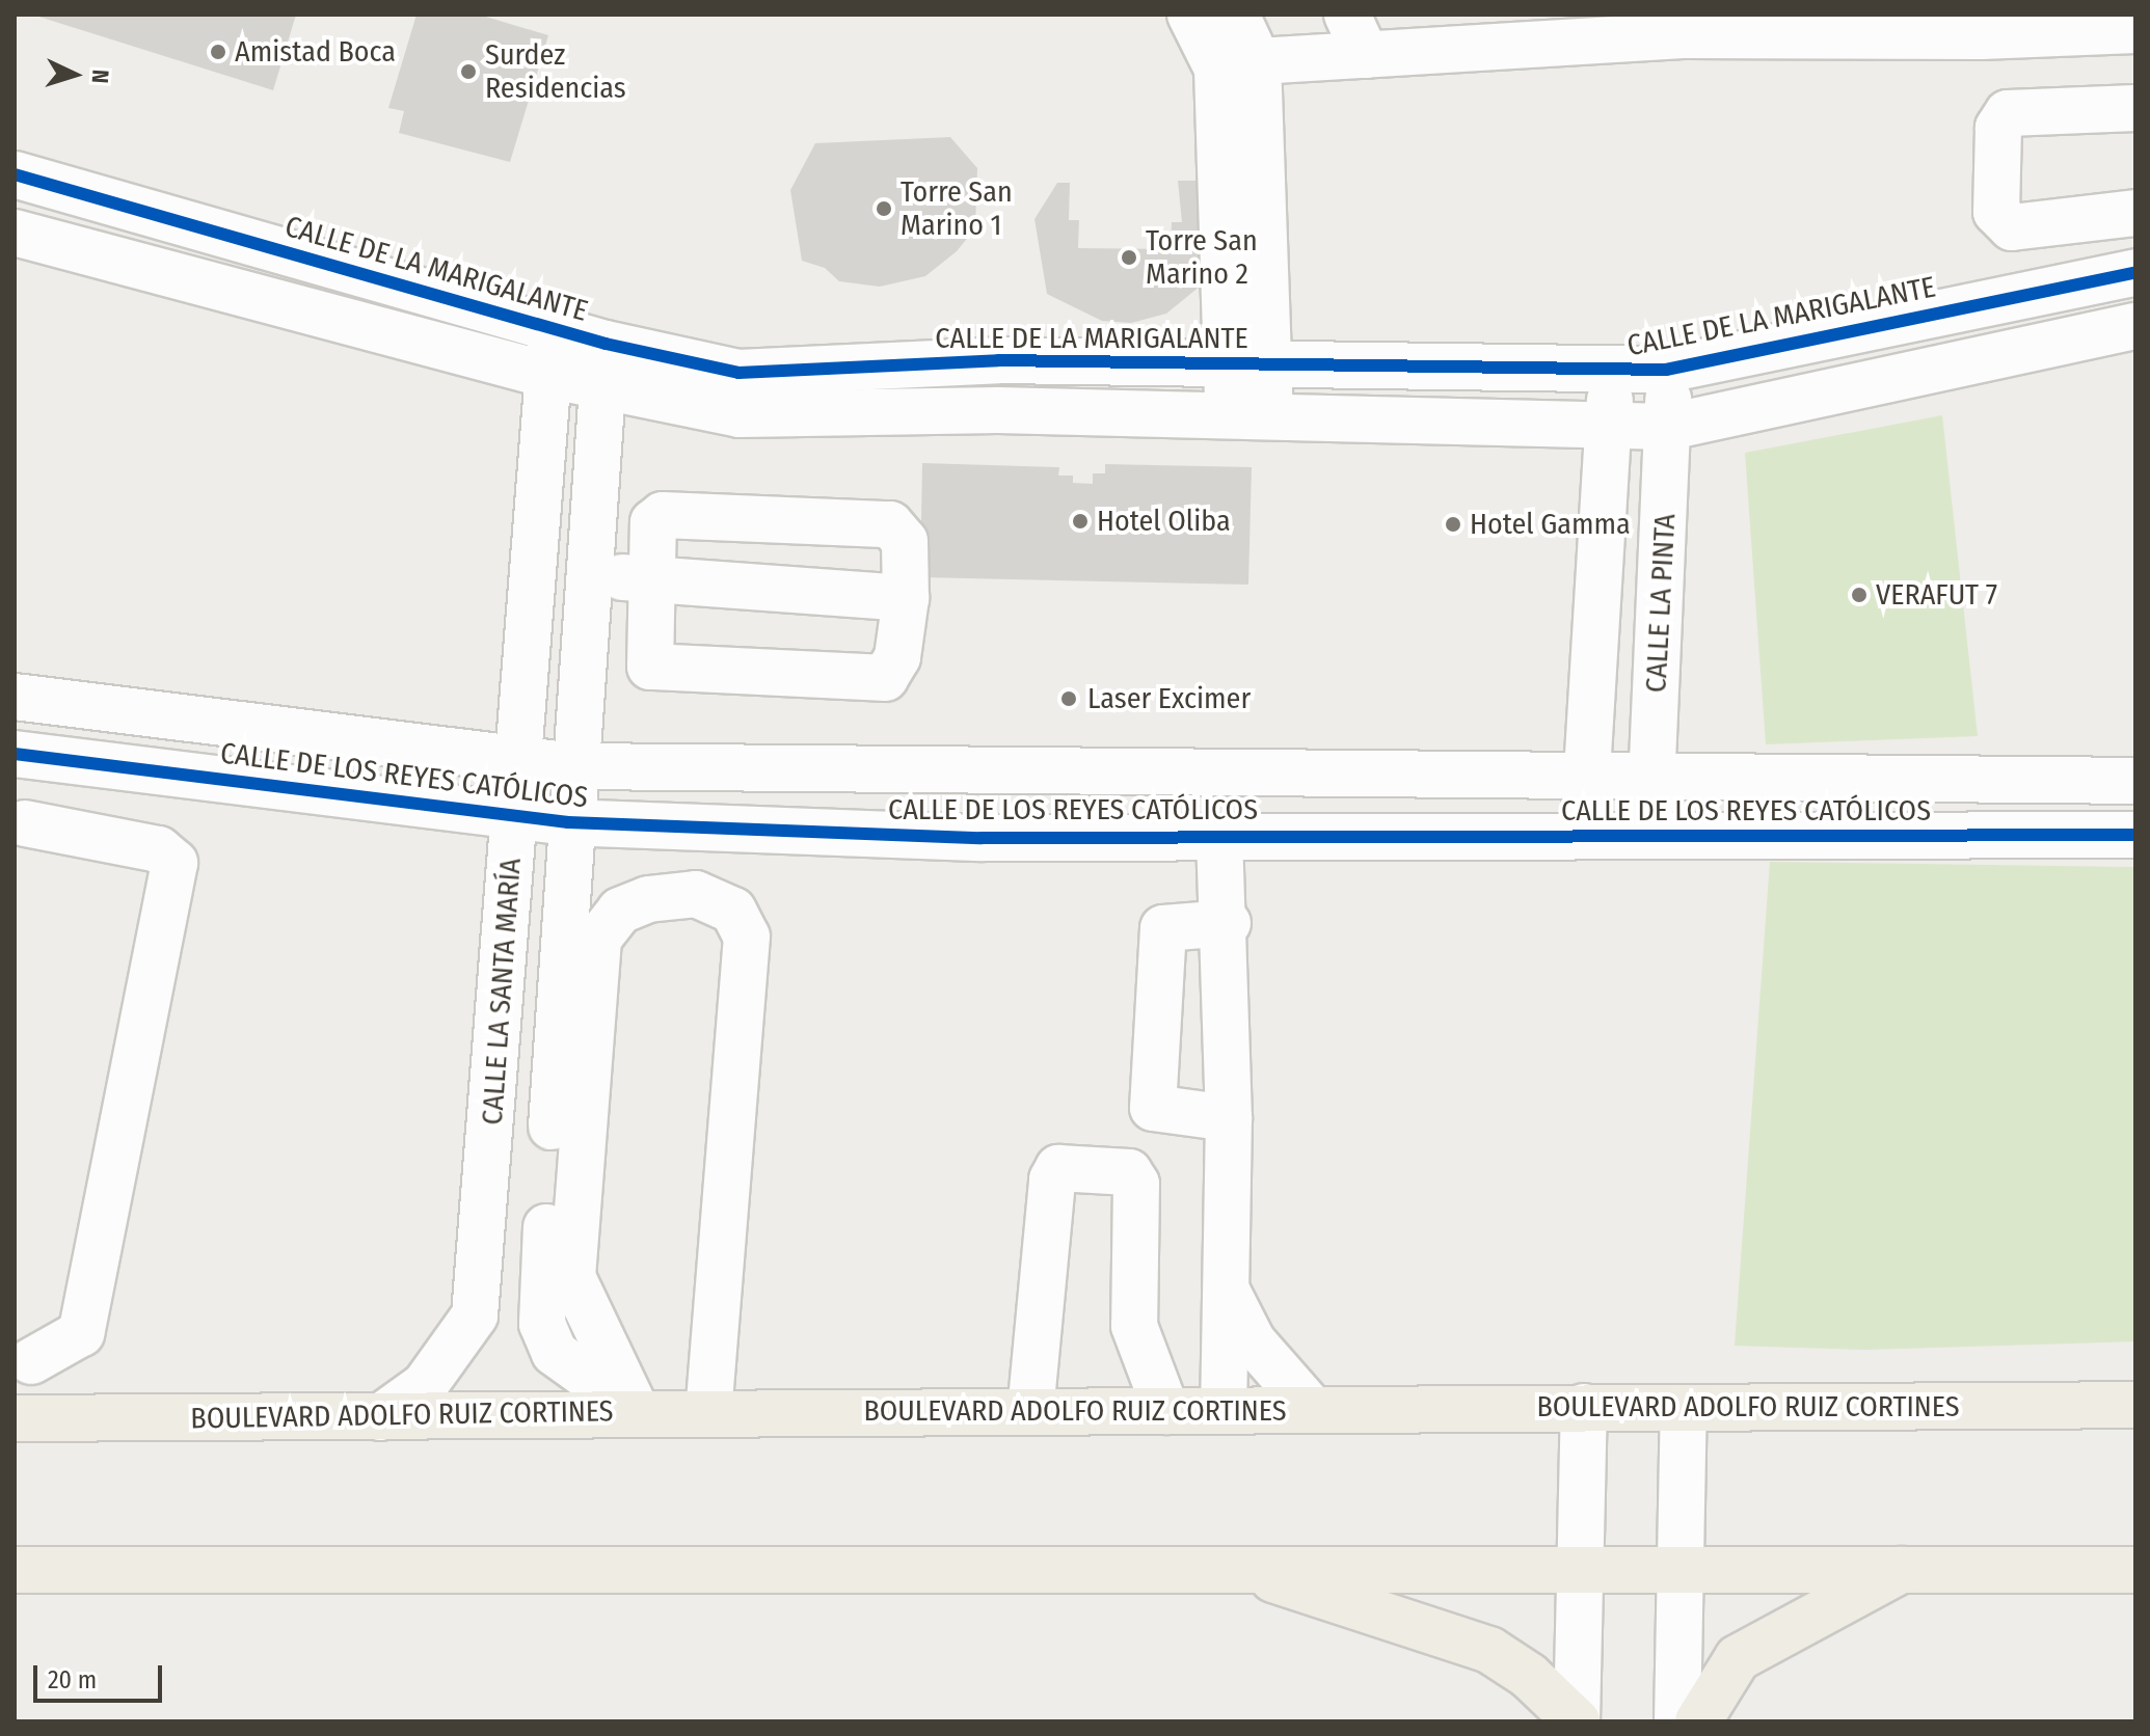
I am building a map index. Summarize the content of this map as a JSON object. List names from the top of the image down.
{
  "streets": {
    "main road": ["BOULEVARD ADOLFO RUIZ CORTINES"],
    "street": [
      "CALLE DE LA MARIGALANTE",
      "CALLE LA PINTA",
      "CALLE DE LOS REYES CATÓLICOS",
      "CALLE LA SANTA MARÍA"
    ]
  },
  "crossings": [
    ["CALLE DE LA MARIGALANTE", "CALLE LA PINTA"],
    ["CALLE DE LA MARIGALANTE", "CALLE LA SANTA MARÍA"],
    ["CALLE LA PINTA", "CALLE DE LOS REYES CATÓLICOS"],
    ["CALLE DE LOS REYES CATÓLICOS", "CALLE LA SANTA MARÍA"],
    ["CALLE LA SANTA MARÍA", "BOULEVARD ADOLFO RUIZ CORTINES"]
  ],
  "places": [
    "Amistad Boca",
    "Surdez Residencias",
    "Torre San Marino 1",
    "Torre San Marino 2",
    "Hotel Oliba",
    "Hotel Gamma",
    "VERAFUT 7",
    "Laser Excimer"
  ],
  "scale_bar": "20 m",
  "north": "right"
}
